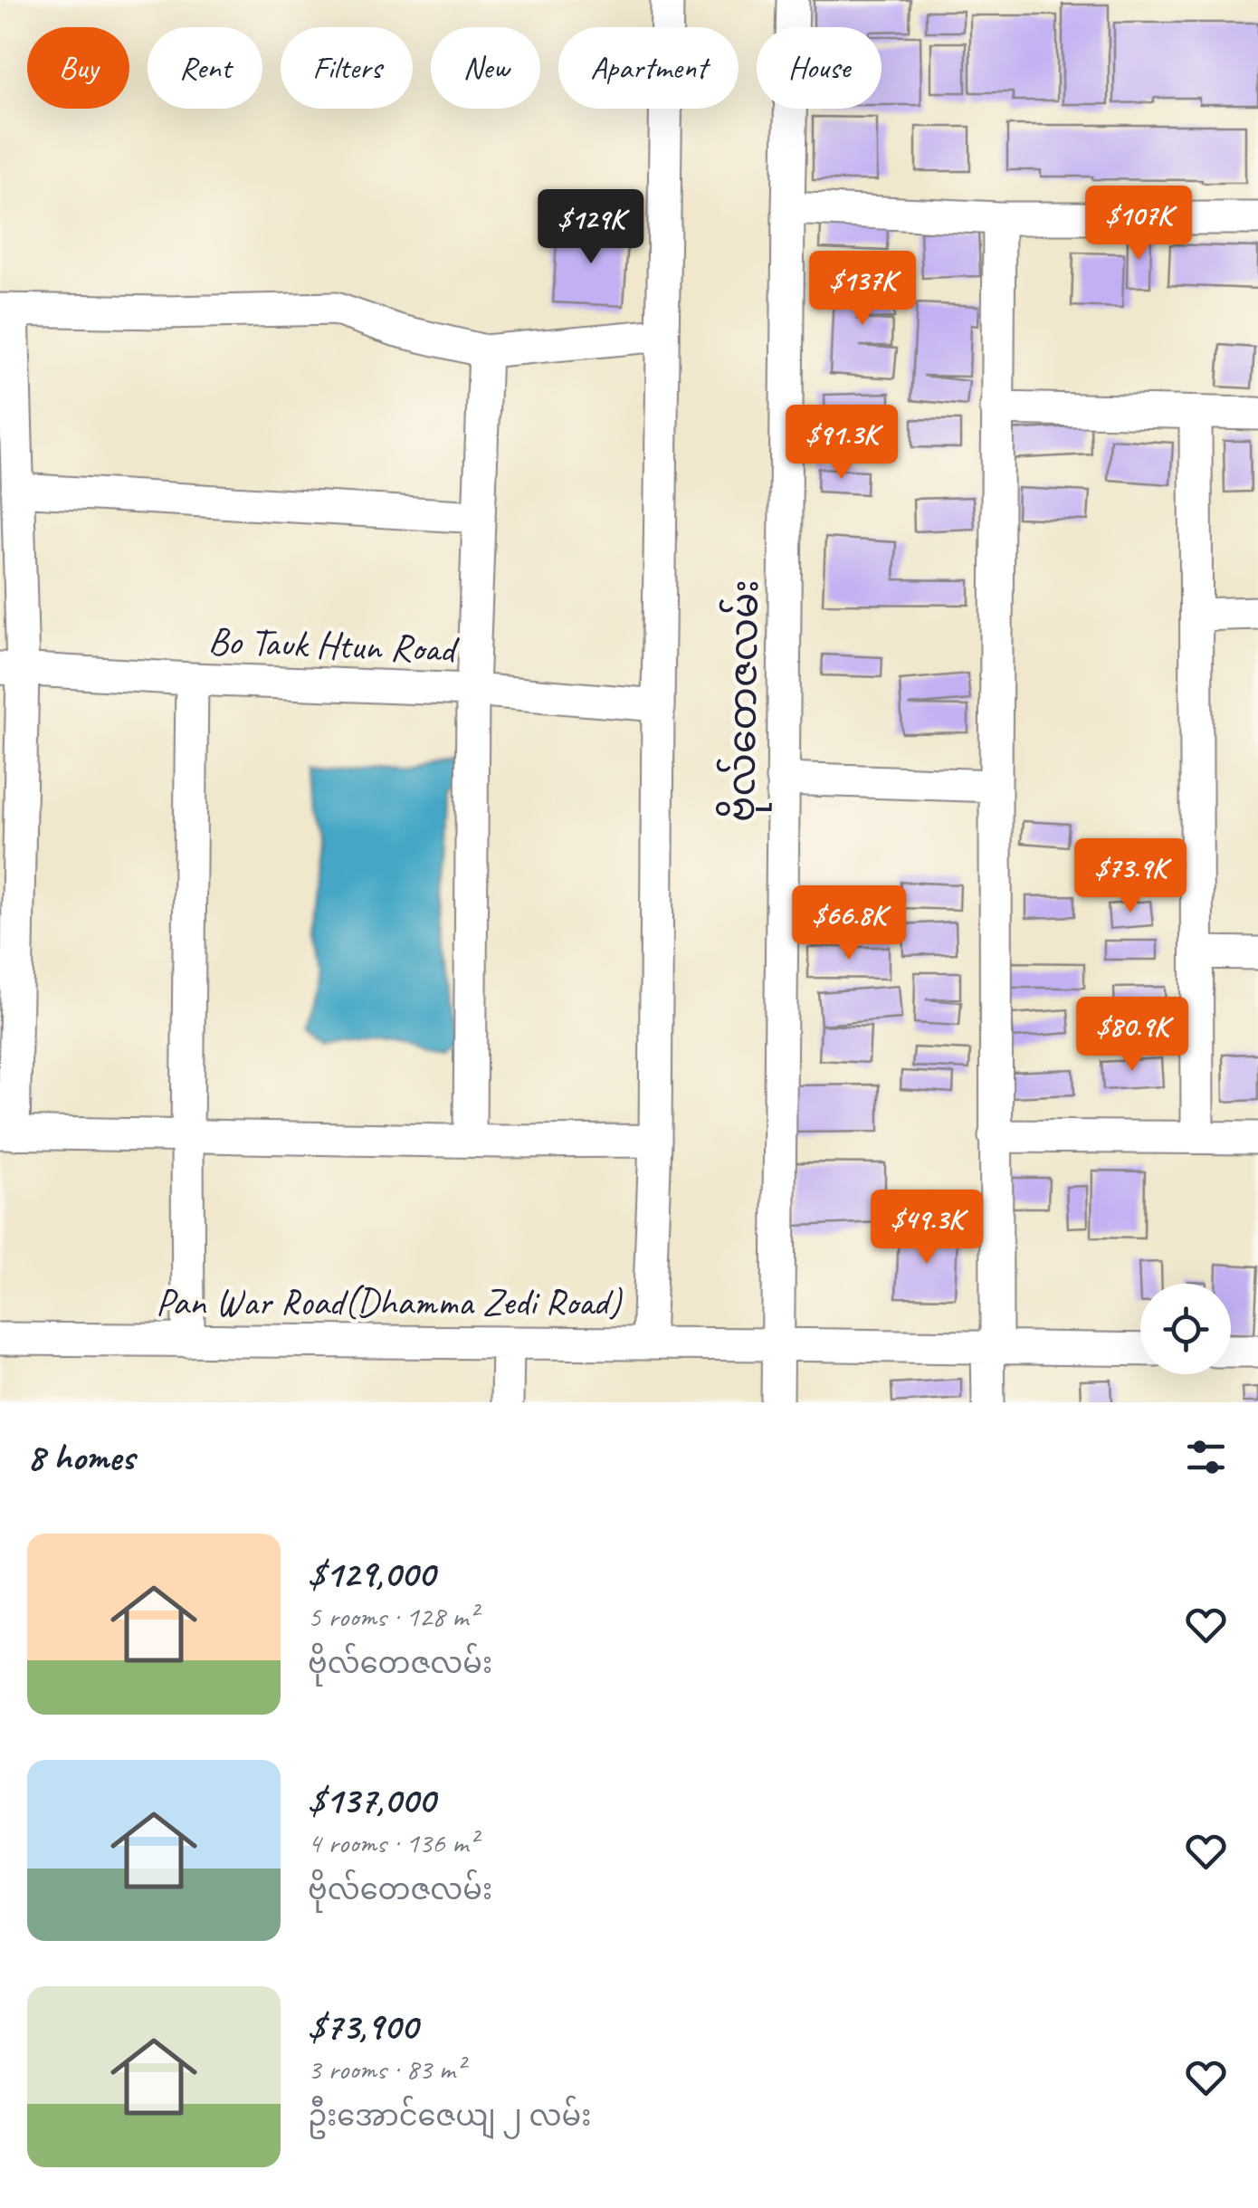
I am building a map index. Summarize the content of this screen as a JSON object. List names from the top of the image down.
{
  "streets": {
    "street": ["Bo Tauk Htun Road", "ဗိုလ်တေဇလမ်း", "Pan War Road(Dhamma Zedi Road)"]
  },
  "crossings": [
    ["ဗိုလ်တေဇလမ်း", "Pan War Road(Dhamma Zedi Road)"]
  ],
  "page": {
    "chip": [
      "Buy",
      "Rent",
      "Filters",
      "New",
      "Apartment",
      "House"
    ],
    "price": [
      "$107K",
      "$129K",
      "$137K",
      "$91.3K",
      "$73.9K",
      "$66.8K",
      "$80.9K",
      "$49.3K"
    ],
    "heading": "8 homes",
    "list": [
      {
        "name": "$129,000",
        "note": "5 rooms · 128 m² · ဗိုလ်တေဇလမ်း"
      },
      {
        "name": "$137,000",
        "note": "4 rooms · 136 m² · ဗိုလ်တေဇလမ်း"
      },
      {
        "name": "$73,900",
        "note": "3 rooms · 83 m² · ဦးအောင်ဇေယျ ၂ လမ်း"
      }
    ]
  }
}
